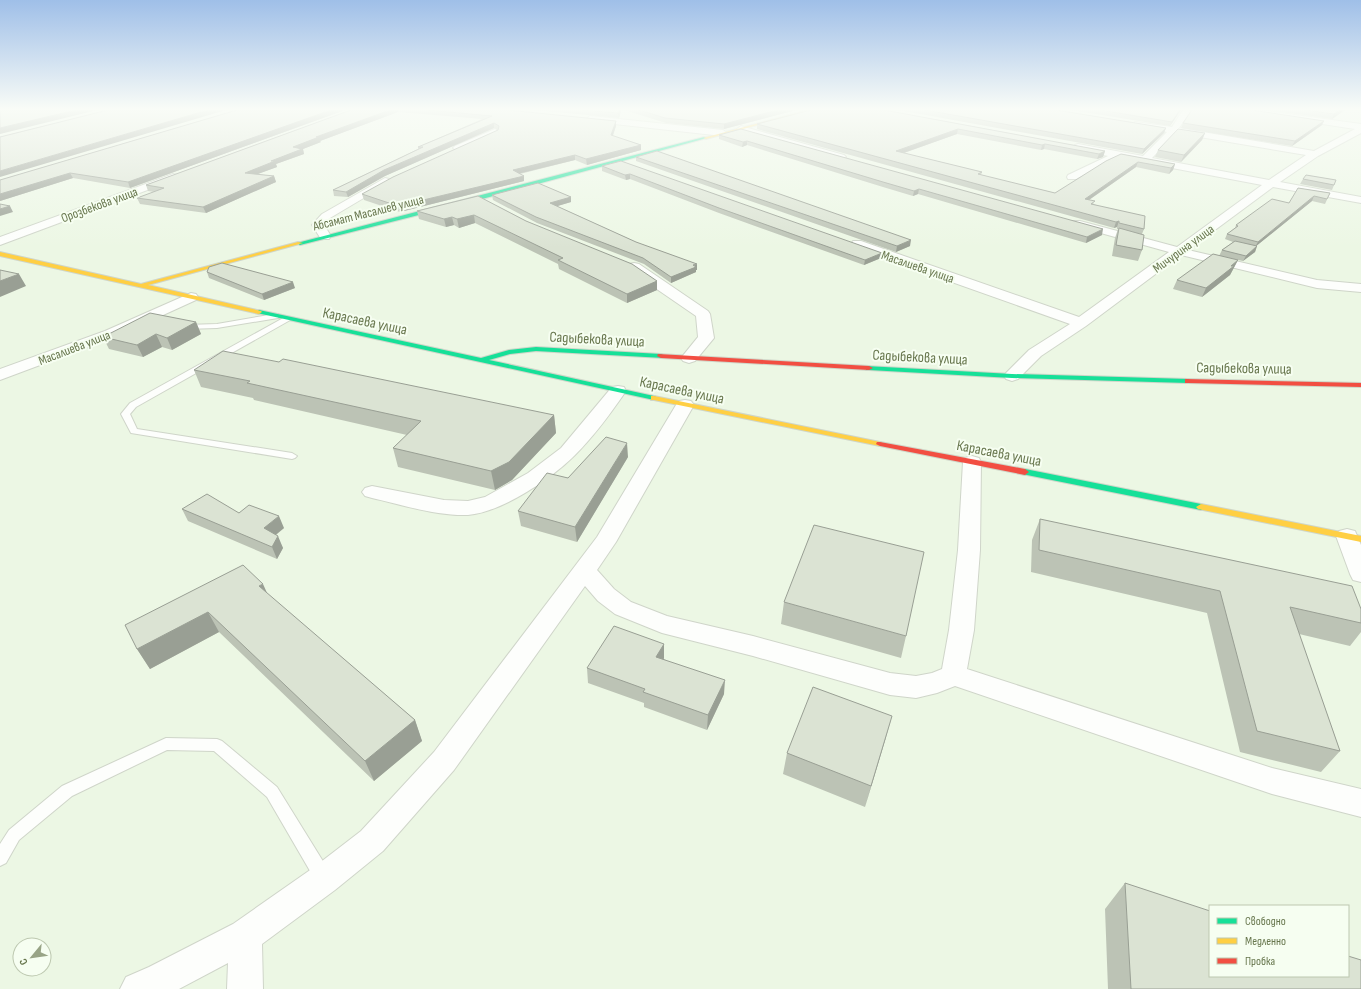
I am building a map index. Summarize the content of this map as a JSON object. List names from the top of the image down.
{
  "streets": {
    "street": [
      "Орозбекова улица",
      "Абсамат Масалиев улица",
      "Мичурина улица",
      "Масалиева улица",
      "Карасаева улица",
      "Садыбекова улица"
    ]
  },
  "crossings": [
    ["Абсамат Масалиев улица", "Карасаева улица"],
    ["Мичурина улица", "Масалиева улица"],
    ["Мичурина улица", "Садыбекова улица"],
    ["Масалиева улица", "Карасаева улица"],
    ["Карасаева улица", "Садыбекова улица"]
  ],
  "legend": ["Свободно", "Медленно", "Пробка"],
  "north": "bottom left"
}
